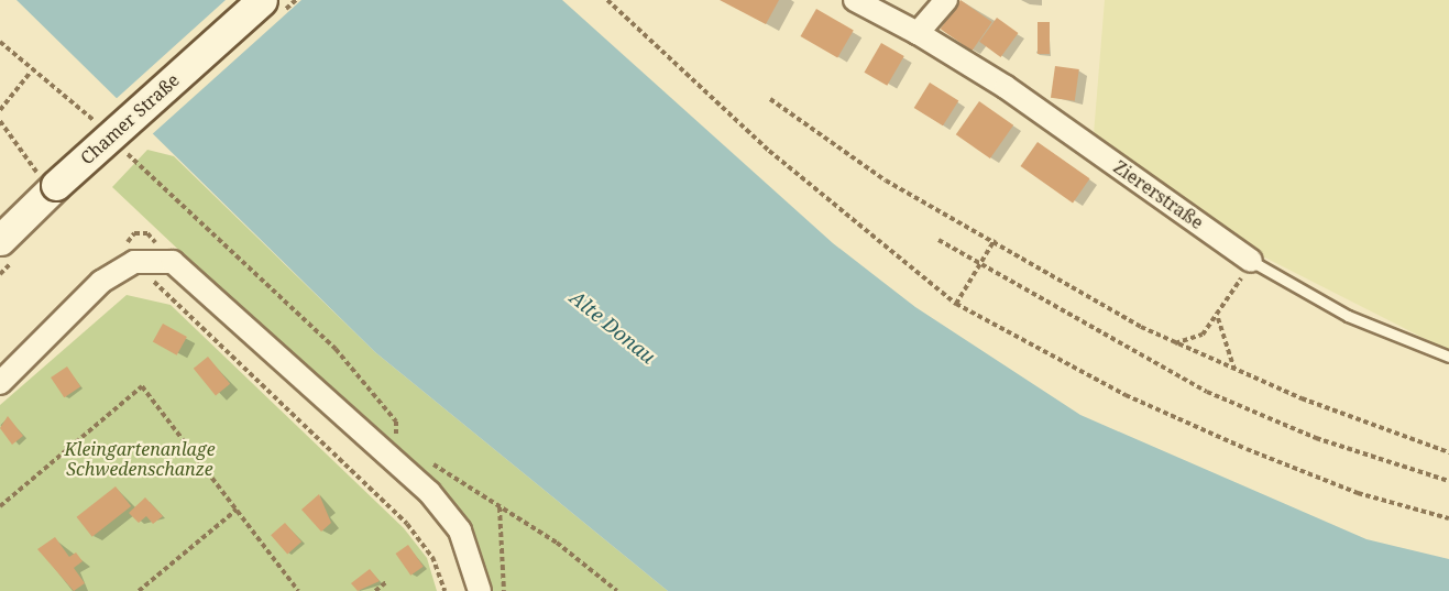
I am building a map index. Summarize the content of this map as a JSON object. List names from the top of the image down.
{
  "streets": {
    "main road": ["Chamer Straße"],
    "street": ["Ziererstraße"]
  },
  "water": ["Alte Donau"],
  "parks": ["Kleingartenanlage Schwedenschanze"]
}
